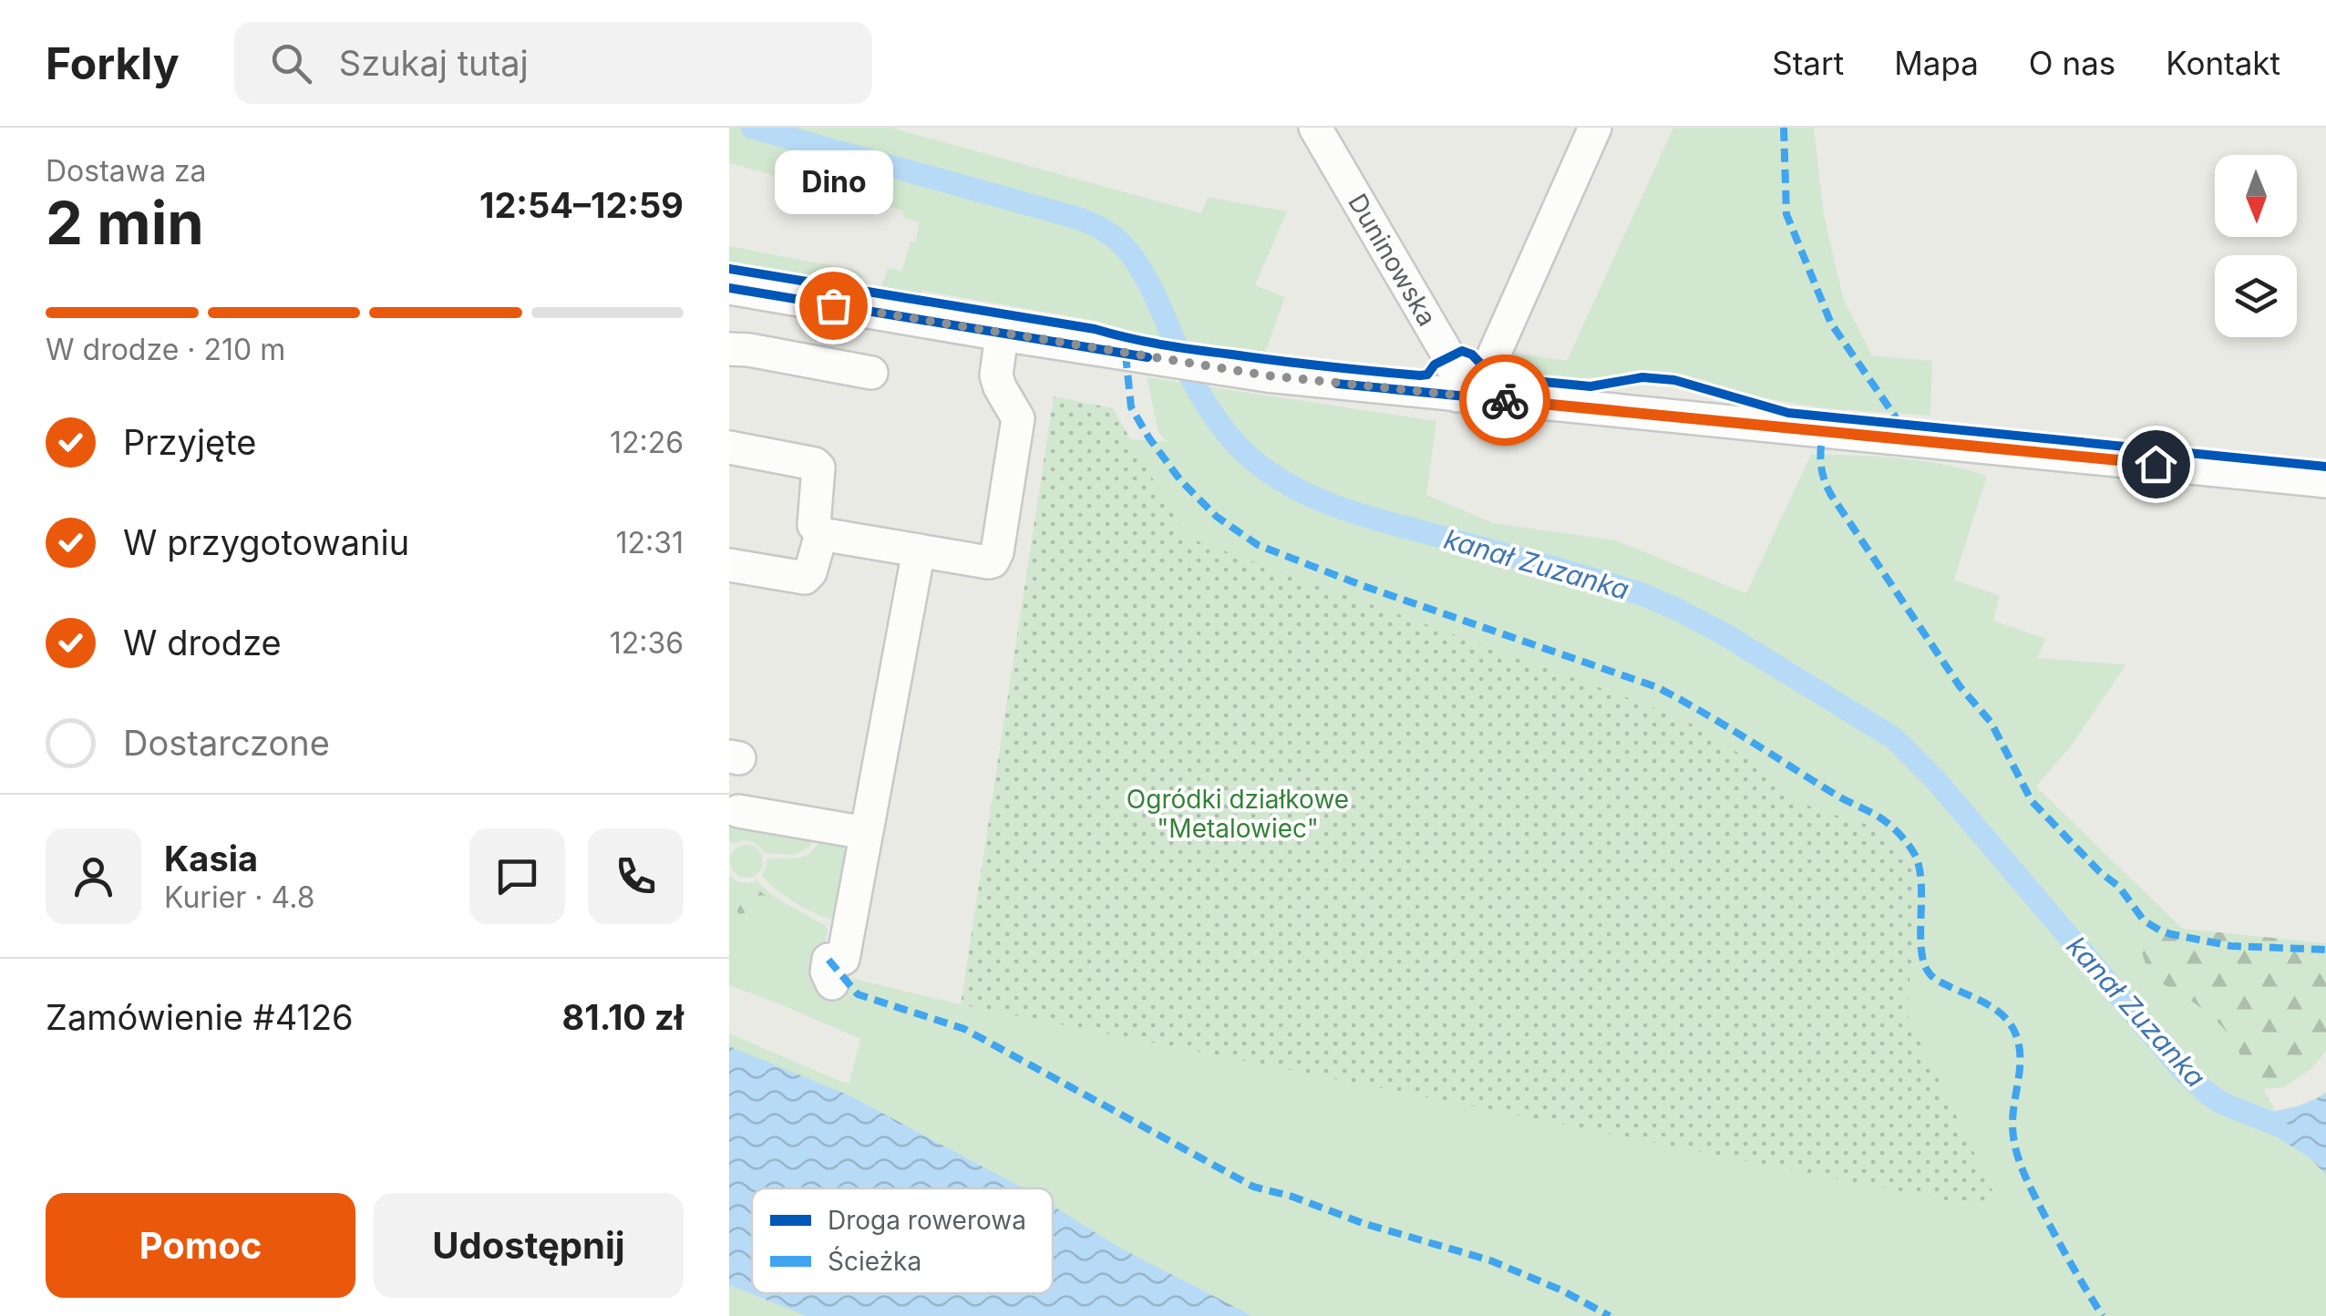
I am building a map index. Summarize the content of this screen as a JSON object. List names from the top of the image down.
{
  "streets": {
    "street": ["Duninowska"]
  },
  "water": ["kanał Zuzanka"],
  "parks": ["Ogródki działkowe \"Metalowiec\""],
  "places": ["Dino"],
  "legend": ["Droga rowerowa", "Ścieżka"],
  "north": "bottom",
  "page": {
    "header": "Forkly",
    "search": "Szukaj tutaj",
    "nav": [
      "Start",
      "Mapa",
      "O nas",
      "Kontakt"
    ],
    "heading": ["2 min", "Dostawa za", "12:54–12:59"],
    "panel": [
      "Kasia",
      "Kurier · 4.8",
      "Zamówienie #4126",
      "81.10 zł"
    ],
    "bubble": "Dino",
    "bar": "W drodze · 210 m",
    "list": [
      ["Przyjęte", "12:26"],
      ["W przygotowaniu", "12:31"],
      ["W drodze", "12:36"],
      "Dostarczone"
    ],
    "buttons": ["Pomoc", "Udostępnij"]
  }
}
